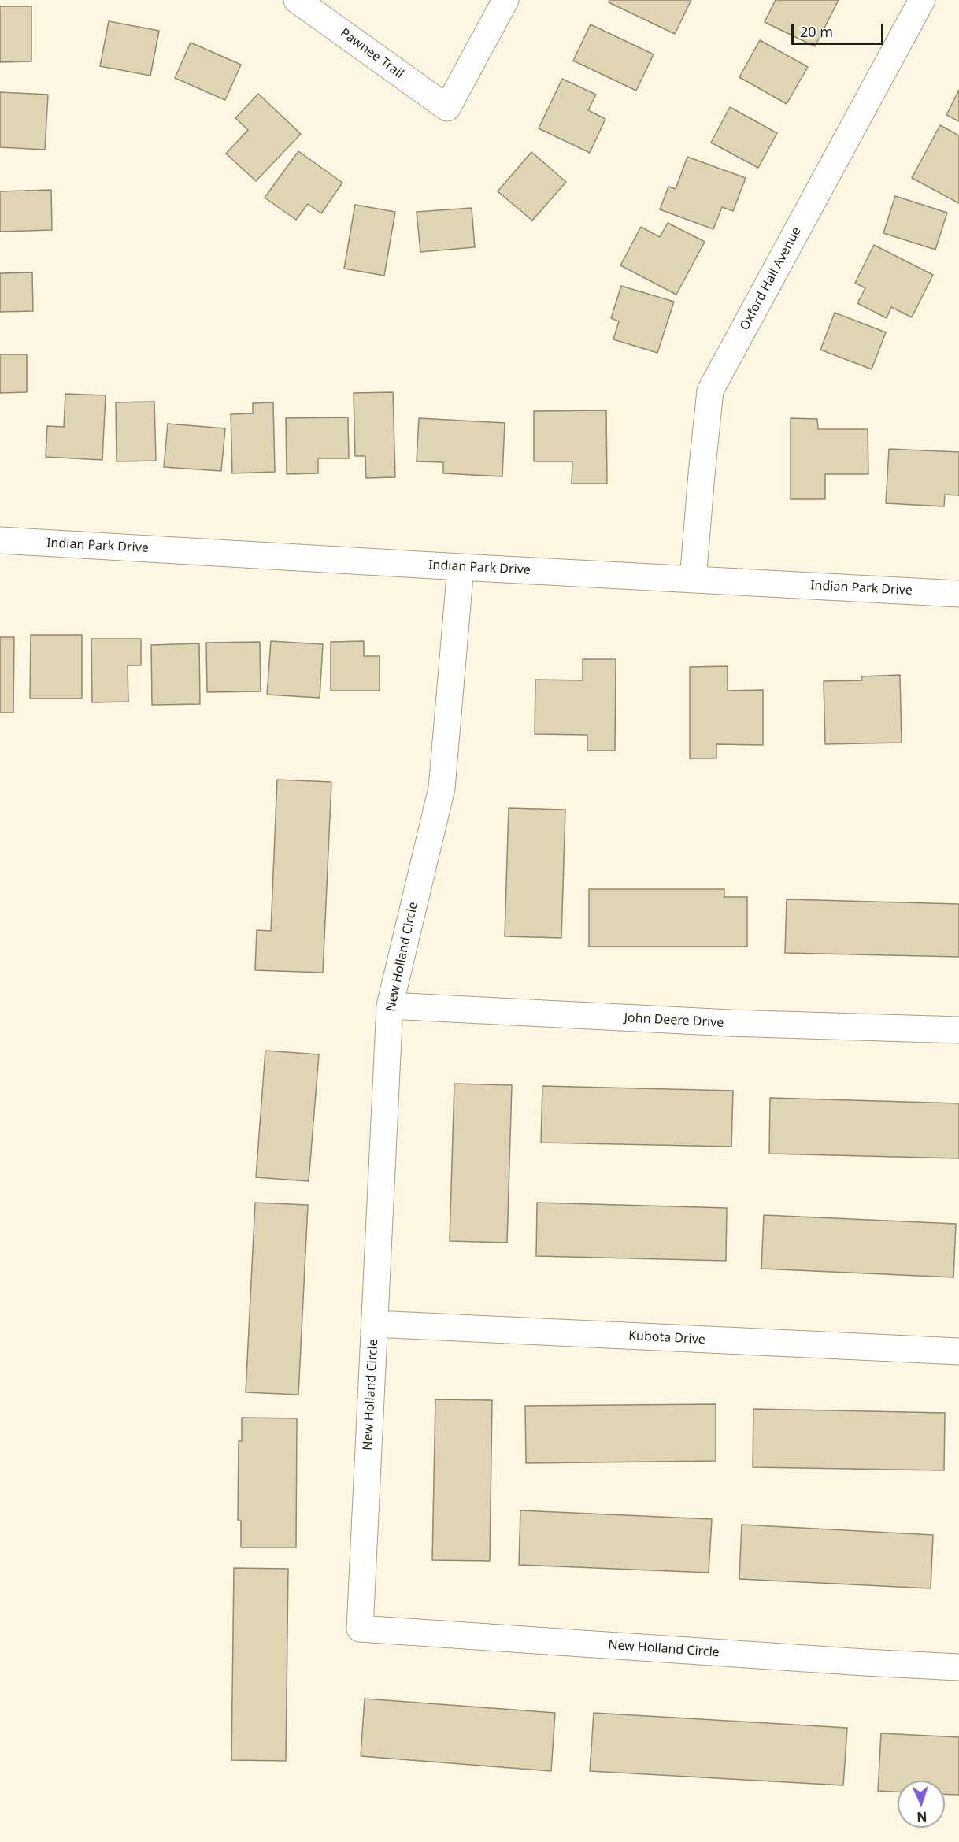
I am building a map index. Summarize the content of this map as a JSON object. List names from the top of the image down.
{
  "streets": {
    "street": [
      "Pawnee Trail",
      "Oxford Hall Avenue",
      "Indian Park Drive",
      "New Holland Circle",
      "John Deere Drive",
      "Kubota Drive"
    ]
  },
  "crossings": [
    ["Oxford Hall Avenue", "Indian Park Drive"],
    ["Indian Park Drive", "New Holland Circle"],
    ["New Holland Circle", "John Deere Drive"],
    ["New Holland Circle", "Kubota Drive"]
  ],
  "scale_bar": "20 m",
  "north": "bottom"
}
